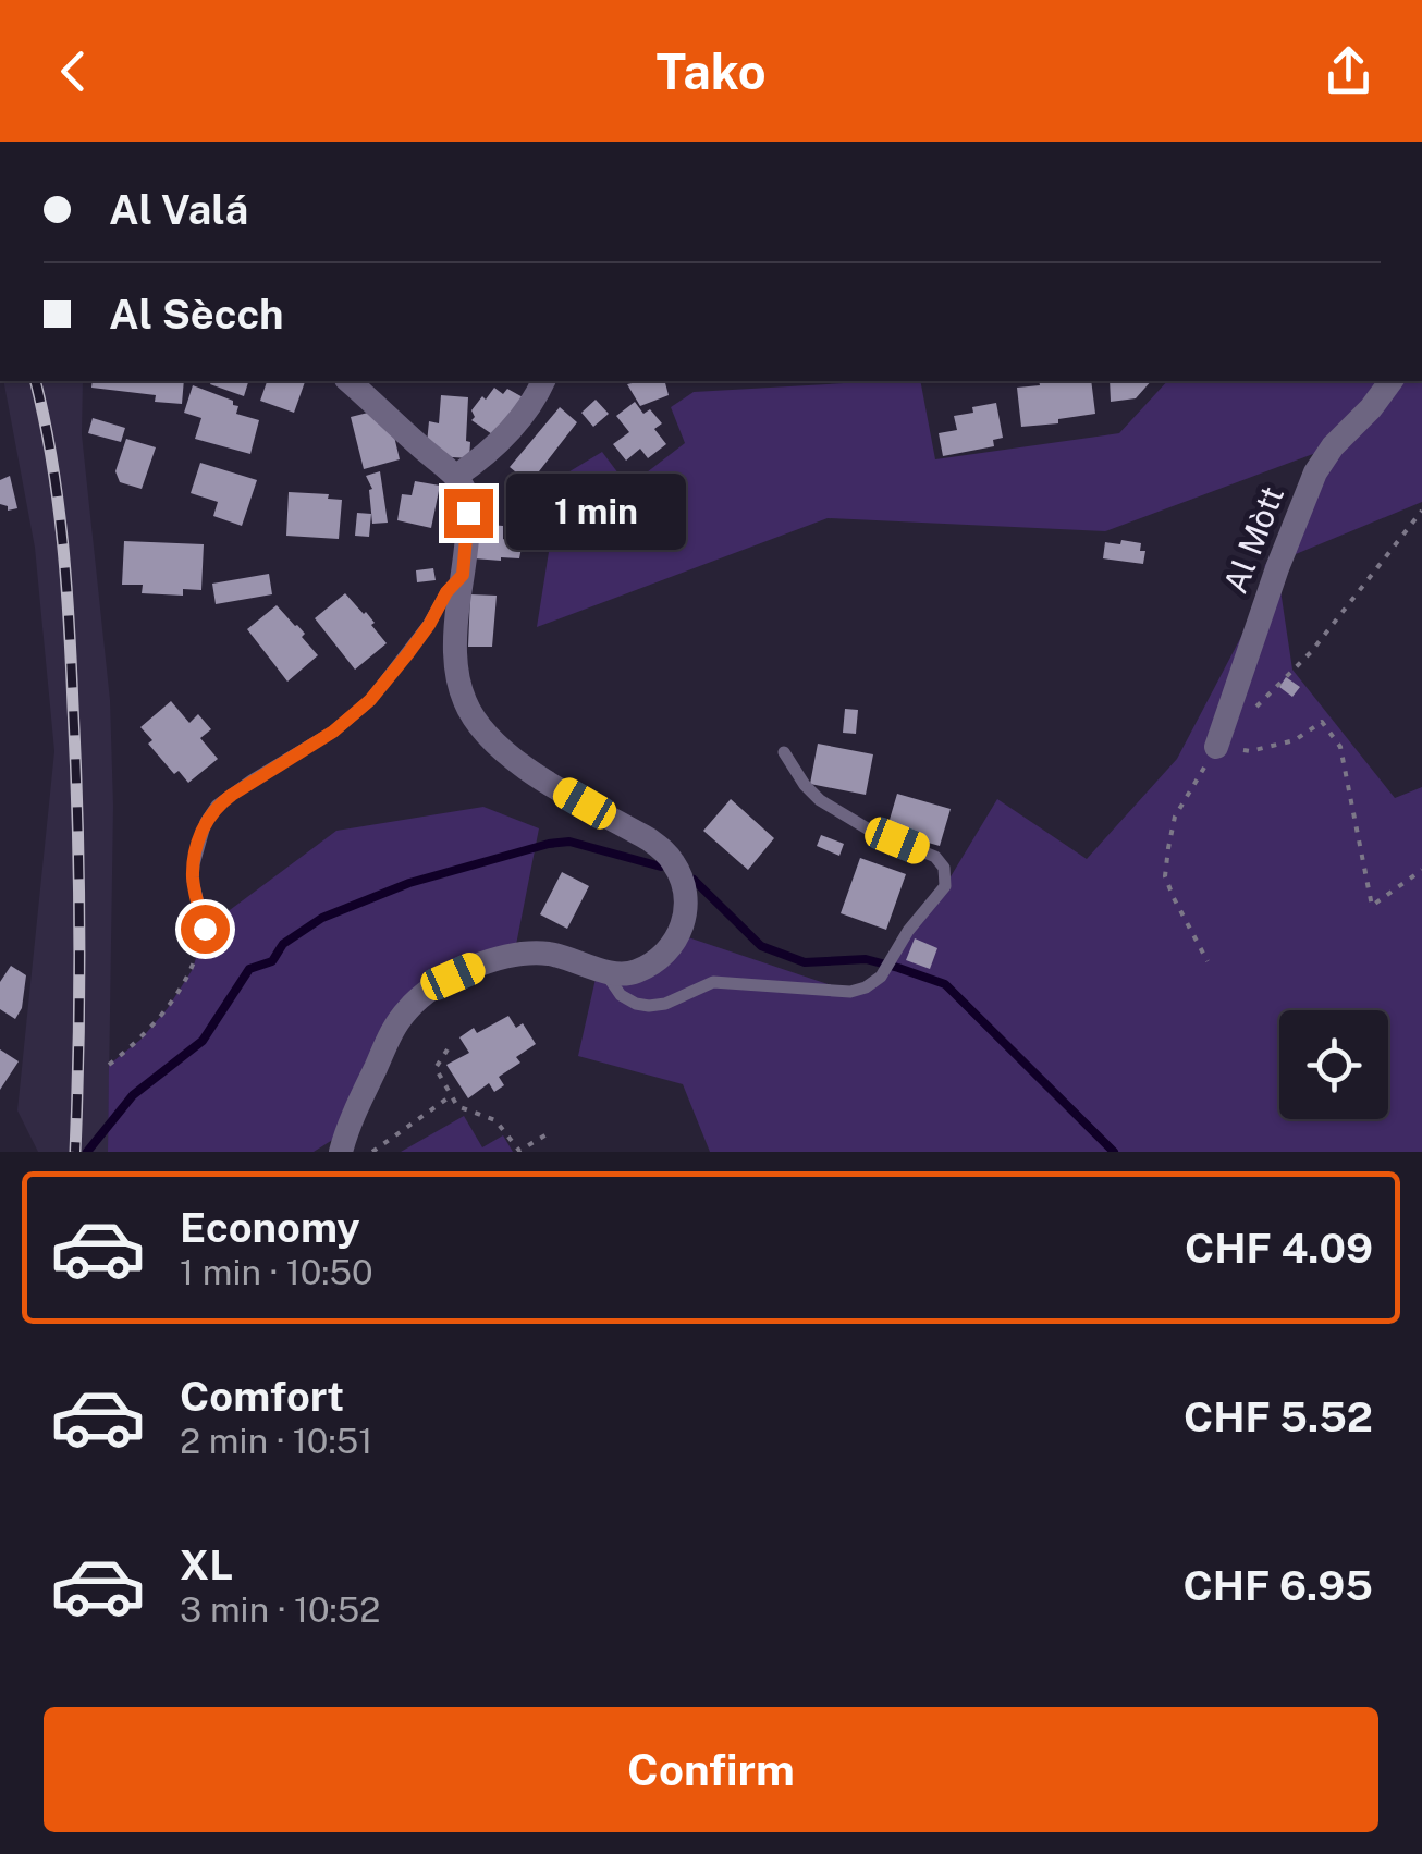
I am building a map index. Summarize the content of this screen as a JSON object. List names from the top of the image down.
{
  "streets": {
    "street": ["Al Mòtt"]
  },
  "page": {
    "header": "Tako",
    "banner": ["Al Valá", "Al Sècch"],
    "bubble": "1 min",
    "list": [
      {
        "name": "Economy",
        "note": "1 min · 10:50",
        "value": "CHF 4.09"
      },
      {
        "name": "Comfort",
        "note": "2 min · 10:51",
        "value": "CHF 5.52"
      },
      {
        "name": "XL",
        "note": "3 min · 10:52",
        "value": "CHF 6.95"
      }
    ],
    "buttons": "Confirm"
  }
}
